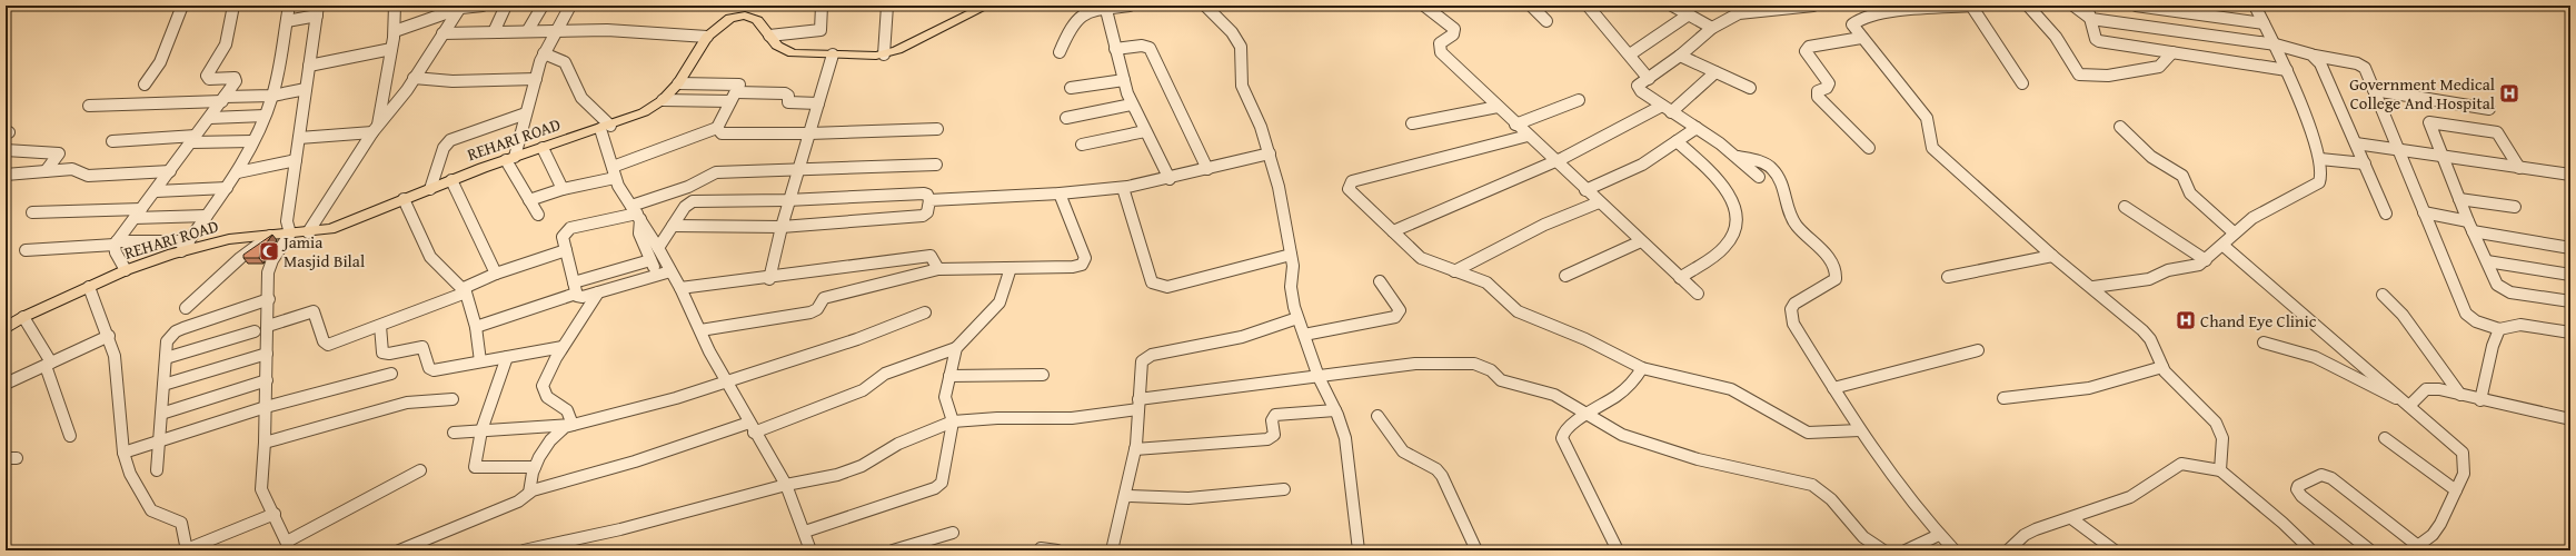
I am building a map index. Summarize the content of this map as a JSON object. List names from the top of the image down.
{
  "streets": {
    "main road": ["REHARI ROAD"]
  },
  "places": {
    "hospital": ["Government Medical College And Hospital", "Chand Eye Clinic"],
    "mosque": ["Jamia Masjid Bilal"]
  }
}
